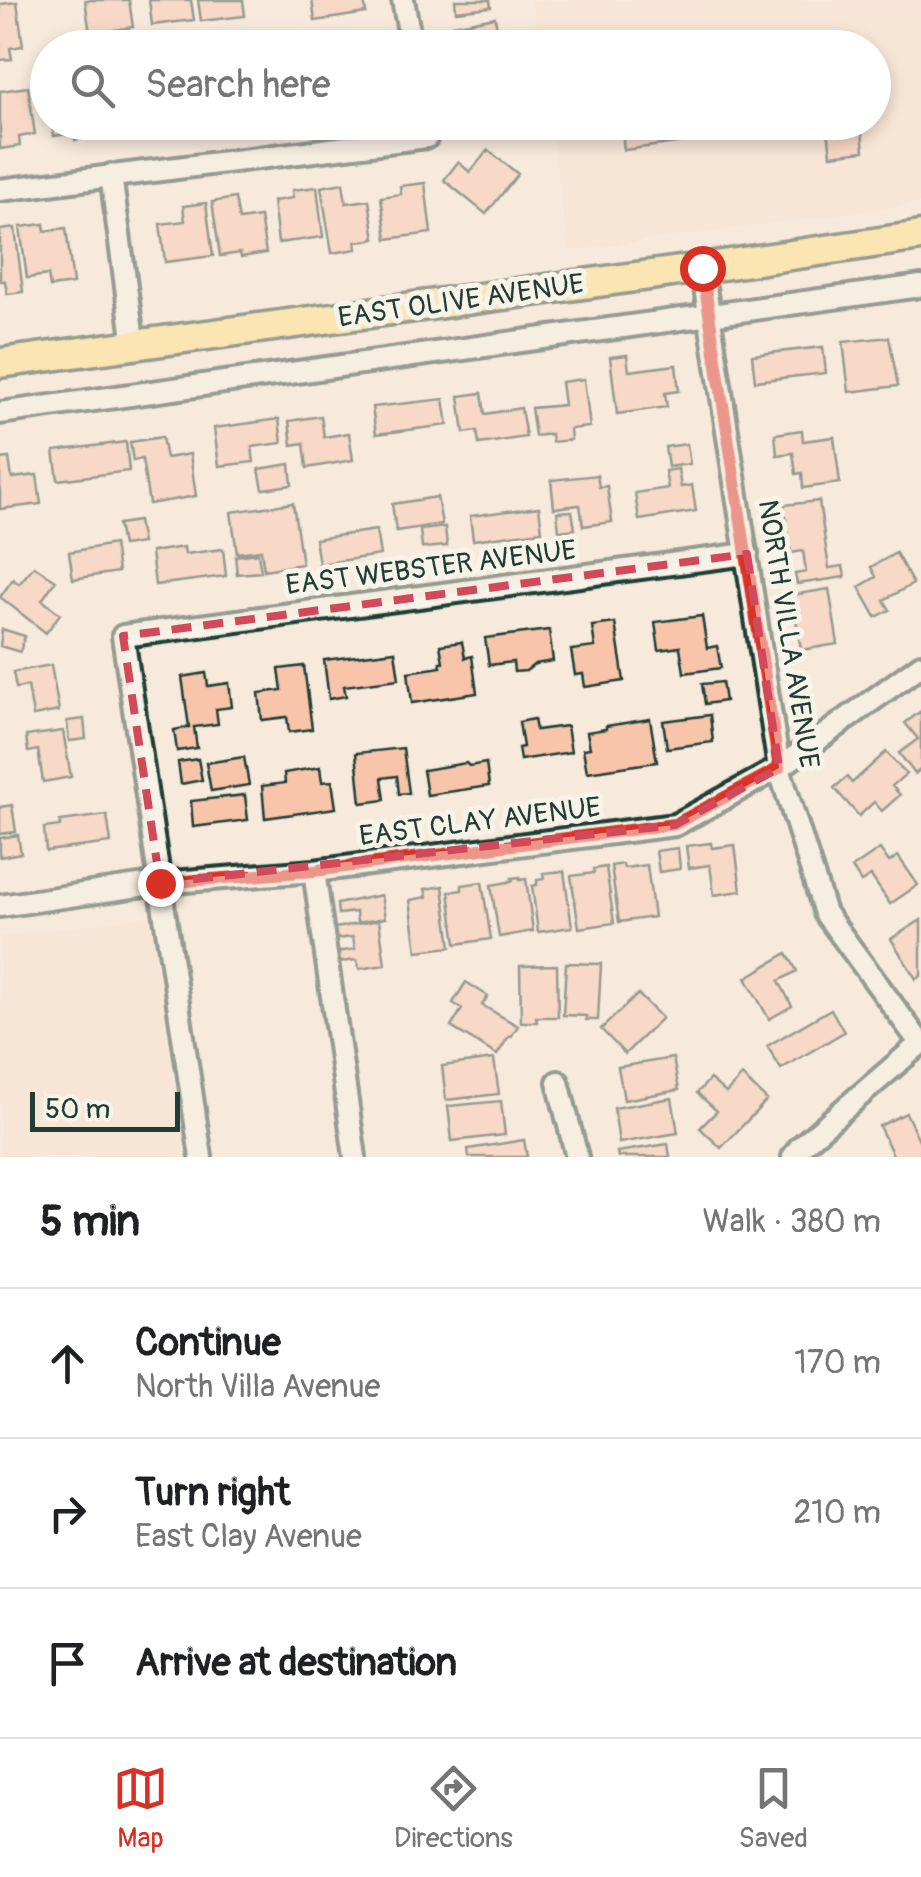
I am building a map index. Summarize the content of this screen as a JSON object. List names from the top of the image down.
{
  "streets": {
    "main road": ["EAST OLIVE AVENUE"],
    "street": ["EAST WEBSTER AVENUE", "NORTH VILLA AVENUE", "EAST CLAY AVENUE"]
  },
  "crossings": [
    ["EAST OLIVE AVENUE", "NORTH VILLA AVENUE"],
    ["EAST WEBSTER AVENUE", "NORTH VILLA AVENUE"],
    ["EAST WEBSTER AVENUE", "EAST CLAY AVENUE"],
    ["NORTH VILLA AVENUE", "EAST CLAY AVENUE"]
  ],
  "scale_bar": "50 m",
  "page": {
    "search": "Search here",
    "scale": "50 m",
    "heading": ["5 min", "Walk · 380 m"],
    "list": [
      ["Continue", "North Villa Avenue", "170 m"],
      ["Turn right", "East Clay Avenue", "210 m"],
      "Arrive at destination"
    ],
    "nav": ["Map", "Directions", "Saved"]
  }
}
